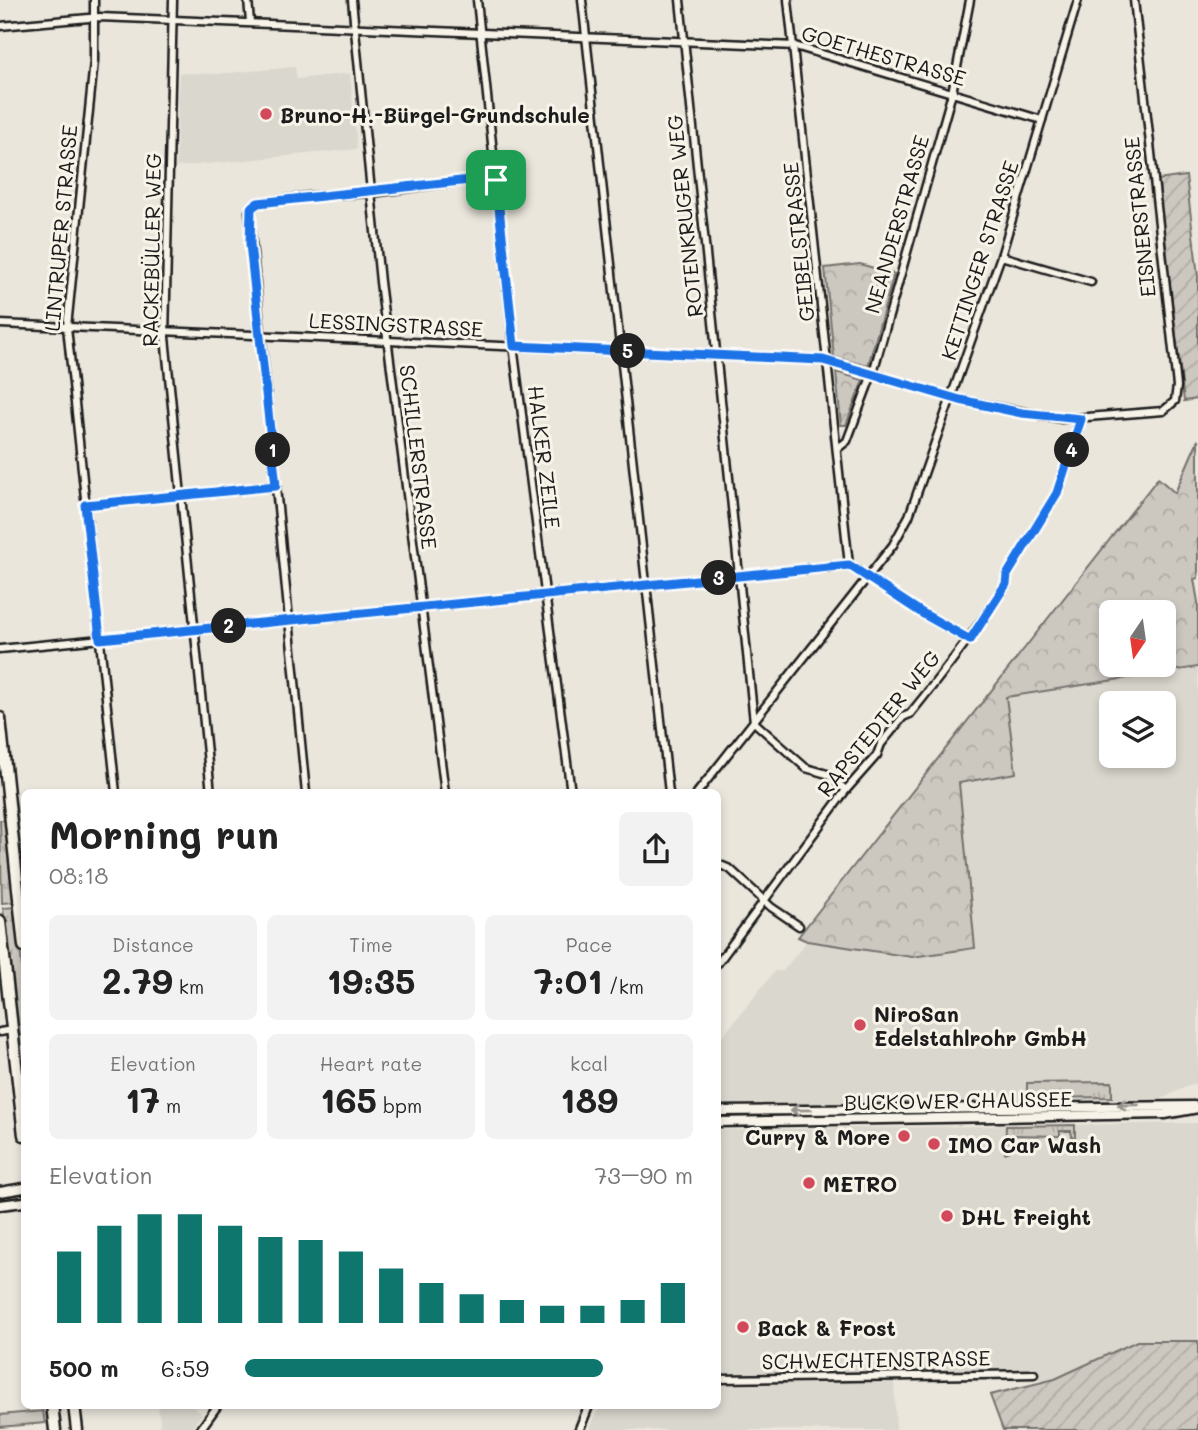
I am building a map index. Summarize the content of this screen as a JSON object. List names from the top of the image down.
{
  "streets": {
    "main road": ["BUCKOWER CHAUSSEE"],
    "street": [
      "GOETHESTRASSE",
      "ROTENKRUGER WEG",
      "EISNERSTRASSE",
      "NEANDERSTRASSE",
      "LINTRUPER STRASSE",
      "GEIBELSTRASSE",
      "RACKEBÜLLER WEG",
      "KETTINGER STRASSE",
      "LESSINGSTRASSE",
      "SCHILLERSTRASSE",
      "HALKER ZEILE",
      "RAPSTEDTER WEG",
      "SCHWECHTENSTRASSE"
    ]
  },
  "crossings": [
    ["GOETHESTRASSE", "ROTENKRUGER WEG"],
    ["GOETHESTRASSE", "NEANDERSTRASSE"],
    ["GOETHESTRASSE", "LINTRUPER STRASSE"],
    ["GOETHESTRASSE", "GEIBELSTRASSE"],
    ["GOETHESTRASSE", "RACKEBÜLLER WEG"],
    ["GOETHESTRASSE", "KETTINGER STRASSE"],
    ["GOETHESTRASSE", "SCHILLERSTRASSE"],
    ["GOETHESTRASSE", "HALKER ZEILE"],
    ["ROTENKRUGER WEG", "KETTINGER STRASSE"],
    ["ROTENKRUGER WEG", "LESSINGSTRASSE"],
    ["EISNERSTRASSE", "LESSINGSTRASSE"],
    ["NEANDERSTRASSE", "GEIBELSTRASSE"],
    ["NEANDERSTRASSE", "LESSINGSTRASSE"],
    ["LINTRUPER STRASSE", "LESSINGSTRASSE"],
    ["GEIBELSTRASSE", "LESSINGSTRASSE"],
    ["RACKEBÜLLER WEG", "LESSINGSTRASSE"],
    ["KETTINGER STRASSE", "LESSINGSTRASSE"],
    ["LESSINGSTRASSE", "SCHILLERSTRASSE"],
    ["LESSINGSTRASSE", "HALKER ZEILE"],
    ["LESSINGSTRASSE", "RAPSTEDTER WEG"]
  ],
  "places": [
    "Bruno-H.-Bürgel-Grundschule",
    "NiroSan Edelstahlrohr GmbH",
    "Curry & More",
    "IMO Car Wash",
    "METRO",
    "DHL Freight",
    "Back & Frost"
  ],
  "north": "bottom",
  "page": {
    "pins": [
      "5",
      "1",
      "4",
      "3",
      "2"
    ],
    "heading": ["Morning run", "08:18"],
    "stats": [
      ["Distance", "2.79 km"],
      ["Time", "19:35"],
      ["Pace", "7:01 /km"],
      ["Elevation", "17 m"],
      ["Heart rate", "165 bpm"],
      ["kcal", "189"]
    ],
    "chart": ["Elevation", "73–90 m"],
    "list": [
      {
        "name": "500 m",
        "note": "6:59"
      }
    ]
  }
}
